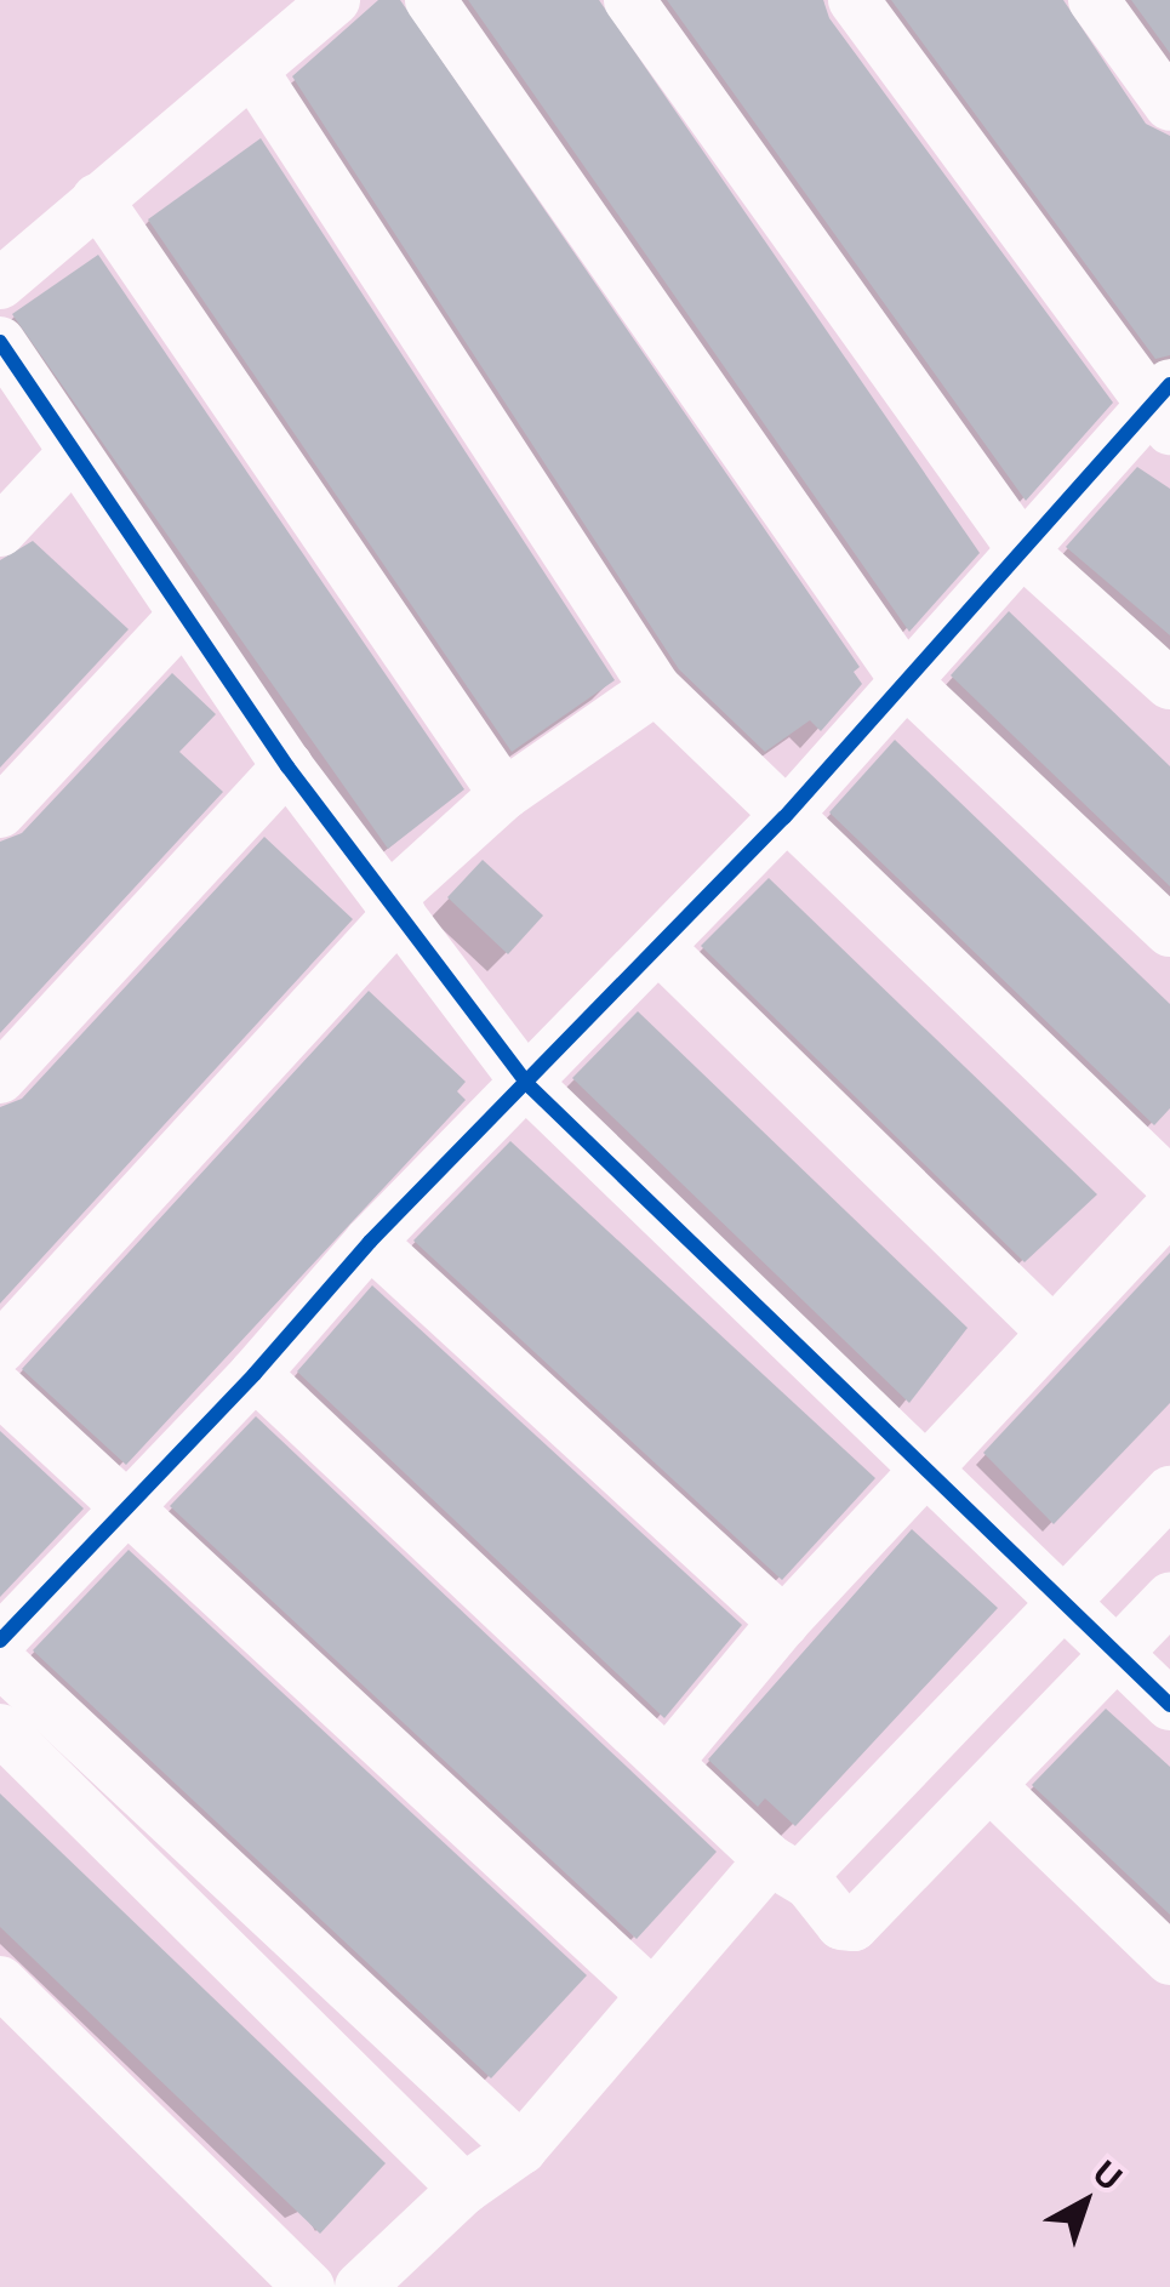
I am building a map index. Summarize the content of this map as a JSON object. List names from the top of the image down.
{
  "north": "top right"
}
